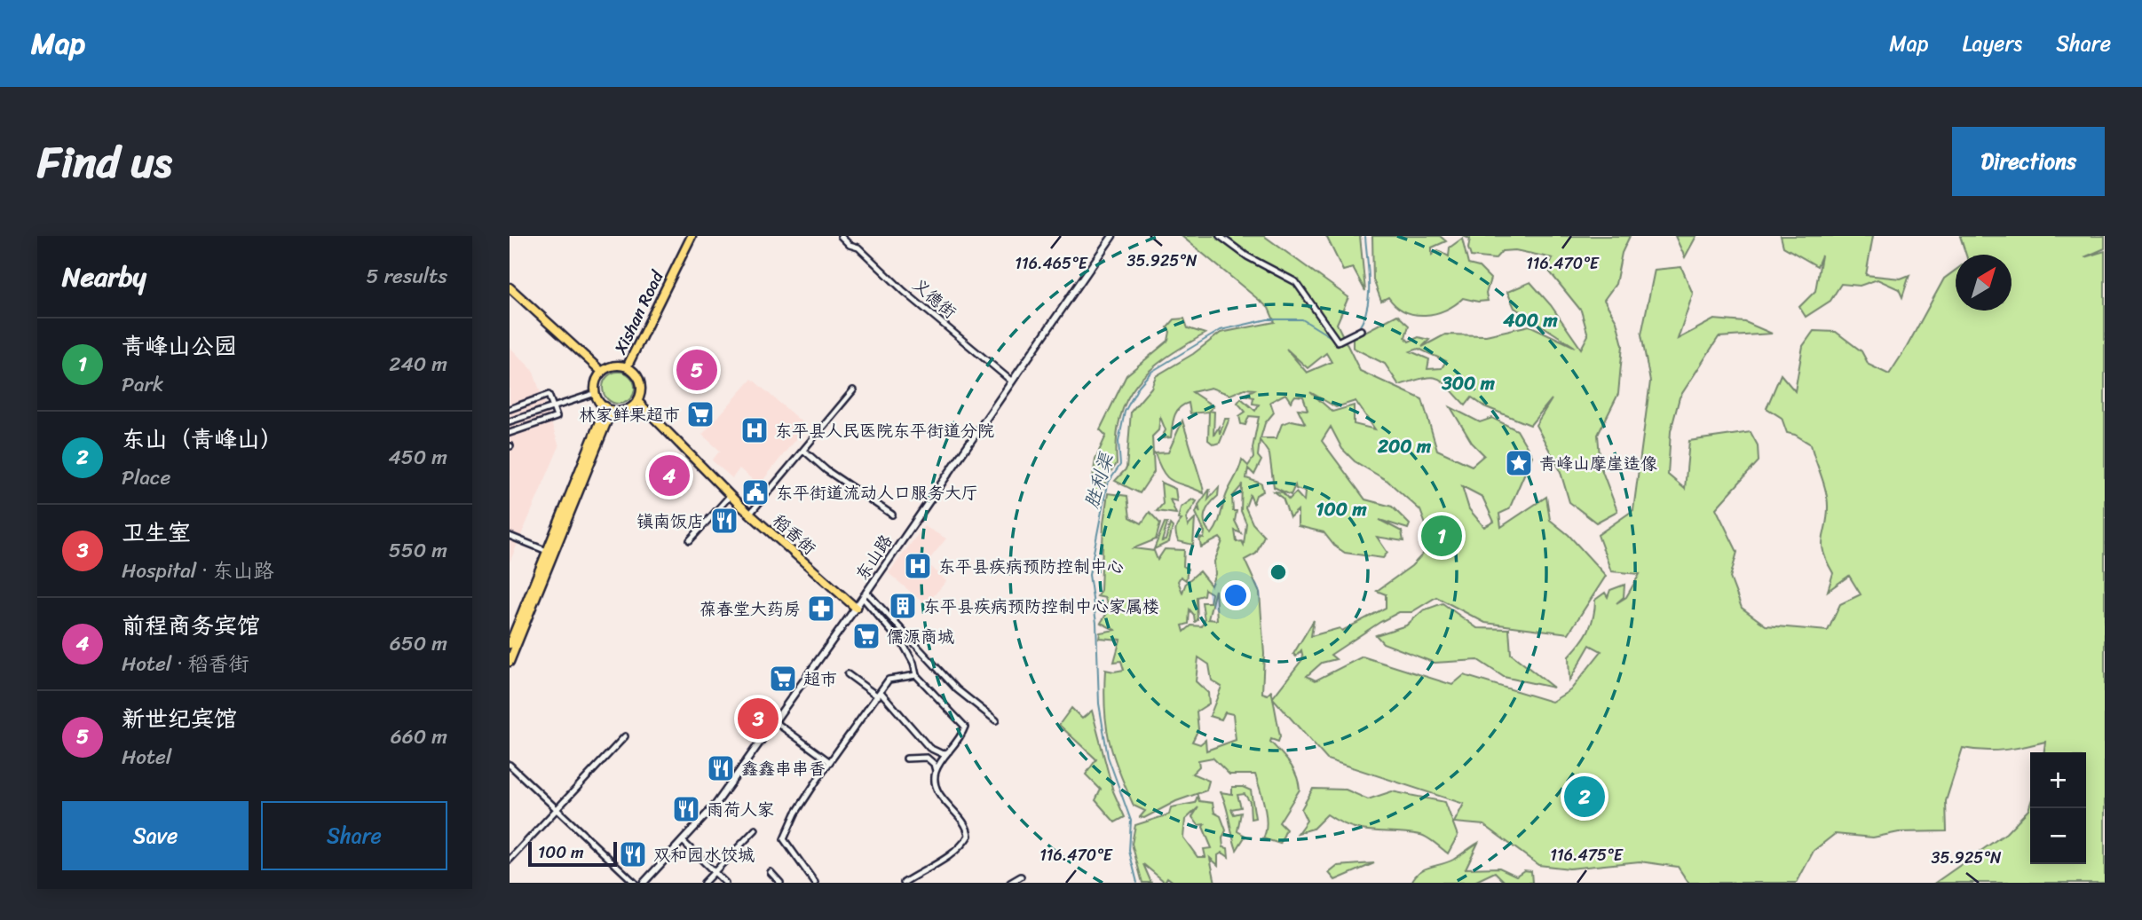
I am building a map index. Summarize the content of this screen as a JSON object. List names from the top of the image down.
{
  "streets": {
    "main road": ["Xishan Road", "稻香街"],
    "street": ["义德街", "东山路"]
  },
  "crossings": [
    ["义德街", "东山路"],
    ["Xishan Road", "稻香街"],
    ["稻香街", "东山路"]
  ],
  "water": ["胜利渠"],
  "places": {
    "supermarket": ["林家鲜果超市", "儒源商城", "超市"],
    "hospital": ["东平县人民医院东平街道分院", "东平县疾病预防控制中心"],
    "place": ["青峰山摩崖造像"],
    "public building": ["东平街道流动人口服务大厅"],
    "restaurant": [
      "镇南饭店",
      "鑫鑫串串香",
      "雨荷人家",
      "双和园水饺城"
    ],
    "building": ["东平县疾病预防控制中心家属楼"],
    "pharmacy": ["葆春堂大药房"]
  },
  "scale_bar": "100 m",
  "north": "top right",
  "page": {
    "header": "Map",
    "nav": ["Map", "Layers", "Share"],
    "title": "Find us",
    "buttons": [
      "Directions",
      ["Save", "Share"]
    ],
    "heading": ["Nearby", "5 results"],
    "list": [
      {
        "mark": "1",
        "name": "青峰山公园",
        "note": "Park",
        "value": "240 m"
      },
      {
        "mark": "2",
        "name": "东山（青峰山）",
        "note": "Place",
        "value": "450 m"
      },
      {
        "mark": "3",
        "name": "卫生室",
        "note": "Hospital · 东山路",
        "value": "550 m"
      },
      {
        "mark": "4",
        "name": "前程商务宾馆",
        "note": "Hotel · 稻香街",
        "value": "650 m"
      },
      {
        "mark": "5",
        "name": "新世纪宾馆",
        "note": "Hotel",
        "value": "660 m"
      }
    ],
    "pins": [
      "5",
      "4",
      "1",
      "3",
      "2"
    ],
    "map_buttons": ["+", "−"],
    "scale": "100 m"
  },
  "coordinates": [
    "35.925°N",
    "116.470°E",
    "116.465°E",
    "116.475°E"
  ],
  "rings": [
    "400 m",
    "300 m",
    "200 m",
    "100 m"
  ]
}
